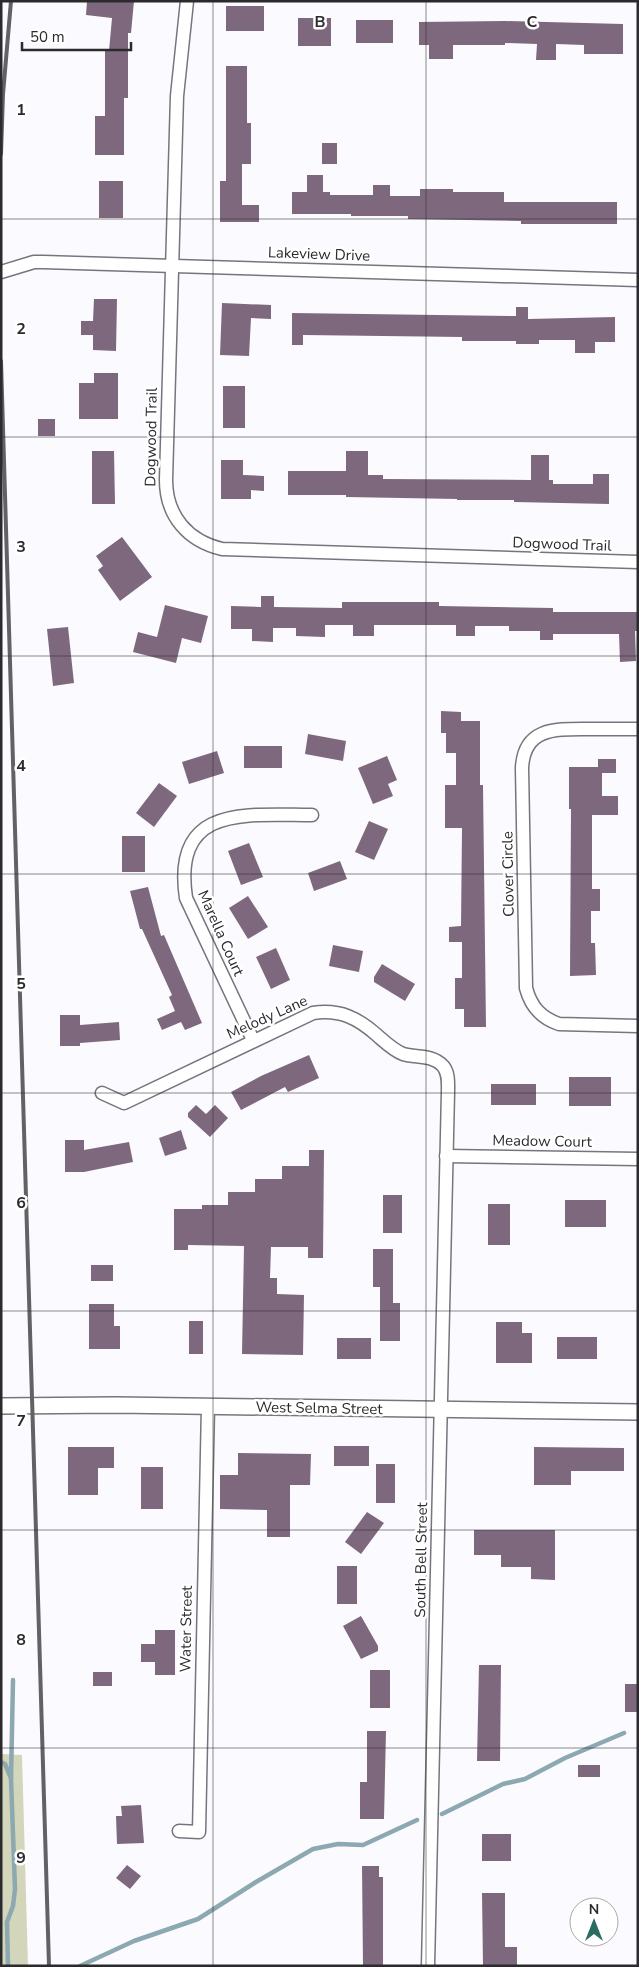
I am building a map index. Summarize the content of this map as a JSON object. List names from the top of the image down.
{
  "streets": {
    "street": [
      "Lakeview Drive",
      "Dogwood Trail",
      "Clover Circle",
      "Marella Court",
      "Melody Lane",
      "Meadow Court",
      "West Selma Street",
      "South Bell Street",
      "Water Street"
    ]
  },
  "crossings": [
    ["Lakeview Drive", "Dogwood Trail"],
    ["Marella Court", "Melody Lane"],
    ["Melody Lane", "Meadow Court"],
    ["Melody Lane", "South Bell Street"],
    ["Meadow Court", "South Bell Street"],
    ["West Selma Street", "South Bell Street"],
    ["West Selma Street", "Water Street"]
  ],
  "scale_bar": "50 m",
  "north": "top",
  "grid": {
    "columns": ["B", "C"],
    "rows": [
      "1",
      "2",
      "3",
      "4",
      "5",
      "6",
      "7",
      "8",
      "9"
    ]
  }
}
